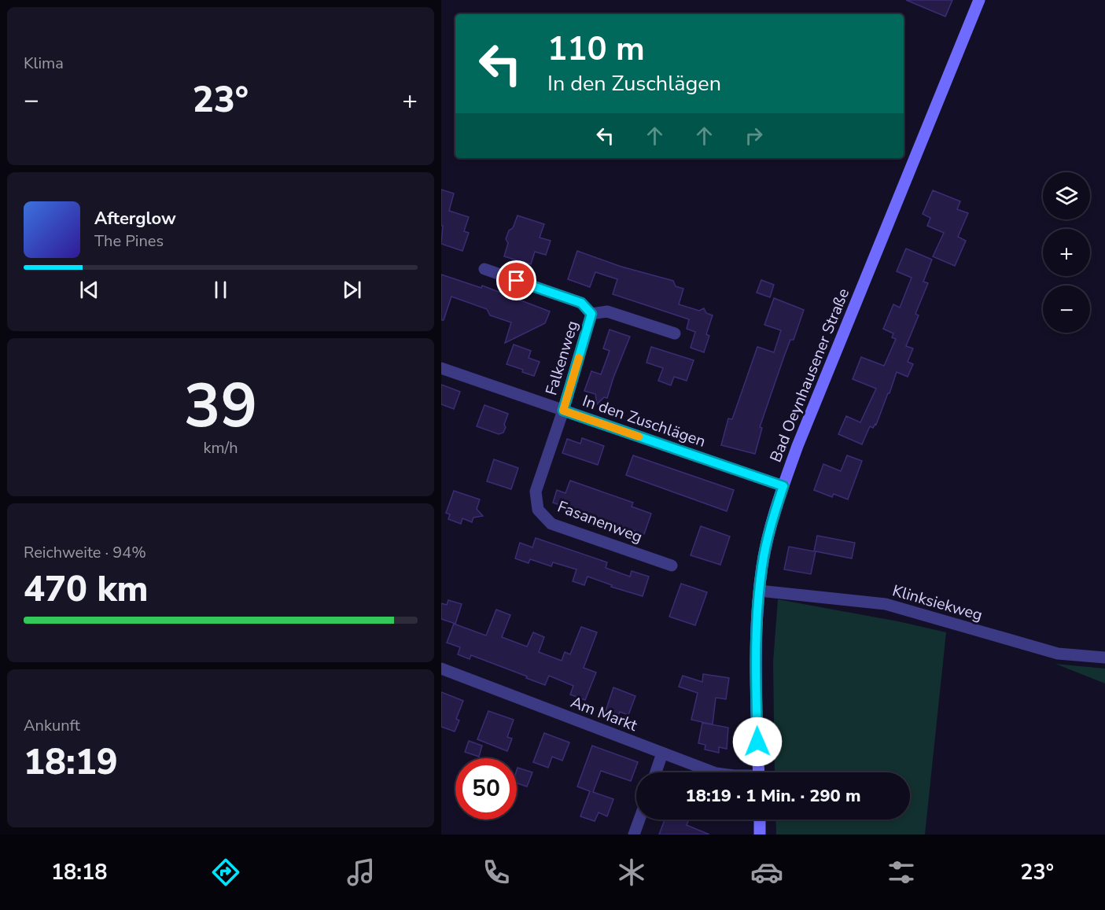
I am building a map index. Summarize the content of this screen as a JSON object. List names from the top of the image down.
{
  "streets": {
    "main road": ["Bad Oeynhausener Straße"],
    "street": [
      "Falkenweg",
      "In den Zuschlägen",
      "Fasanenweg",
      "Klinksiekweg",
      "Am Markt"
    ]
  },
  "crossings": [
    ["Falkenweg", "In den Zuschlägen"],
    ["Falkenweg", "Fasanenweg"],
    ["Bad Oeynhausener Straße", "In den Zuschlägen"],
    ["Bad Oeynhausener Straße", "Klinksiekweg"],
    ["In den Zuschlägen", "Fasanenweg"]
  ],
  "page": {
    "tile": [
      "Klima",
      ["39", "km/h"],
      ["Reichweite · 94%", "470 km"],
      ["Ankunft", "18:19"]
    ],
    "turn": ["110 m", "In den Zuschlägen"],
    "heat": ["−", "23°", "+"],
    "map_buttons": ["+", "−"],
    "song": ["Afterglow", "The Pines"],
    "limit": "50",
    "trip": "18:19 · 1 Min. · 290 m",
    "tabs": ["18:18", "23°"]
  }
}
